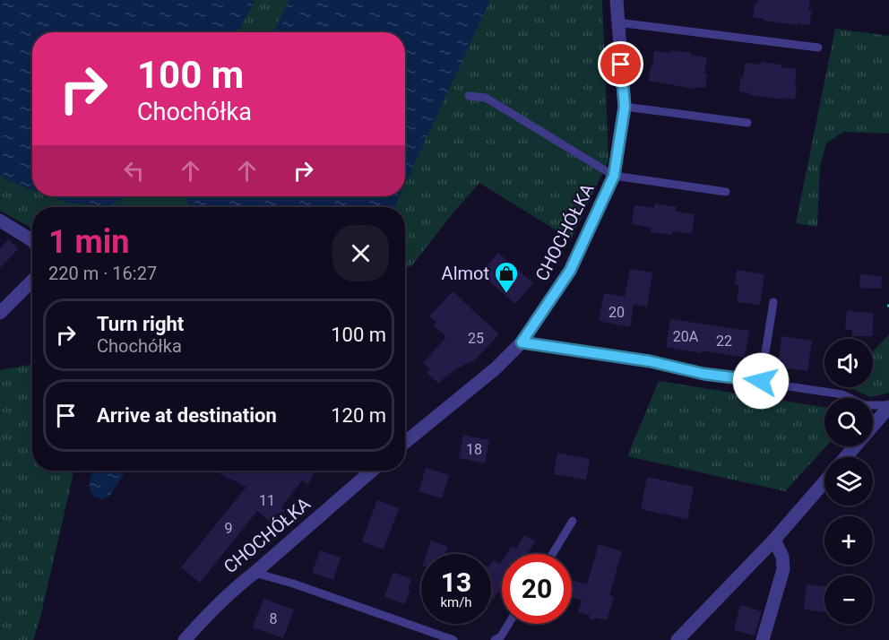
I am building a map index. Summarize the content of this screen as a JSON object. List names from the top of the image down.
{
  "streets": {
    "street": ["CHOCHÓŁKA"]
  },
  "places": {
    "shop": ["Almot"]
  },
  "house_numbers": [
    "20",
    "20A",
    "25",
    "22",
    "18",
    "11",
    "9",
    "8"
  ],
  "page": {
    "turn": ["100 m", "Chochółka"],
    "heading": ["1 min", "220 m · 16:27"],
    "list": [
      {
        "name": "Turn right",
        "note": "Chochółka",
        "value": "100 m"
      },
      {
        "name": "Arrive at destination",
        "value": "120 m"
      }
    ],
    "map_buttons": ["+", "−"],
    "speed": "13 km/h",
    "limit": "20"
  }
}
